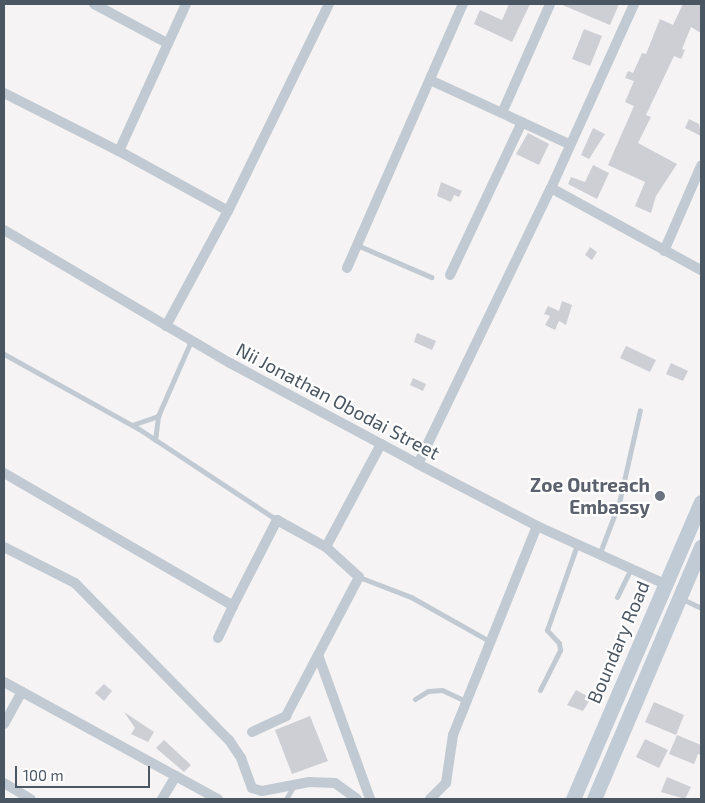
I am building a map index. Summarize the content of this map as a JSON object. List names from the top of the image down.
{
  "streets": {
    "main road": ["Boundary Road"],
    "street": ["Nii Jonathan Obodai Street"]
  },
  "crossings": [
    ["Nii Jonathan Obodai Street", "Boundary Road"]
  ],
  "places": ["Zoe Outreach Embassy"],
  "scale_bar": "100 m"
}
